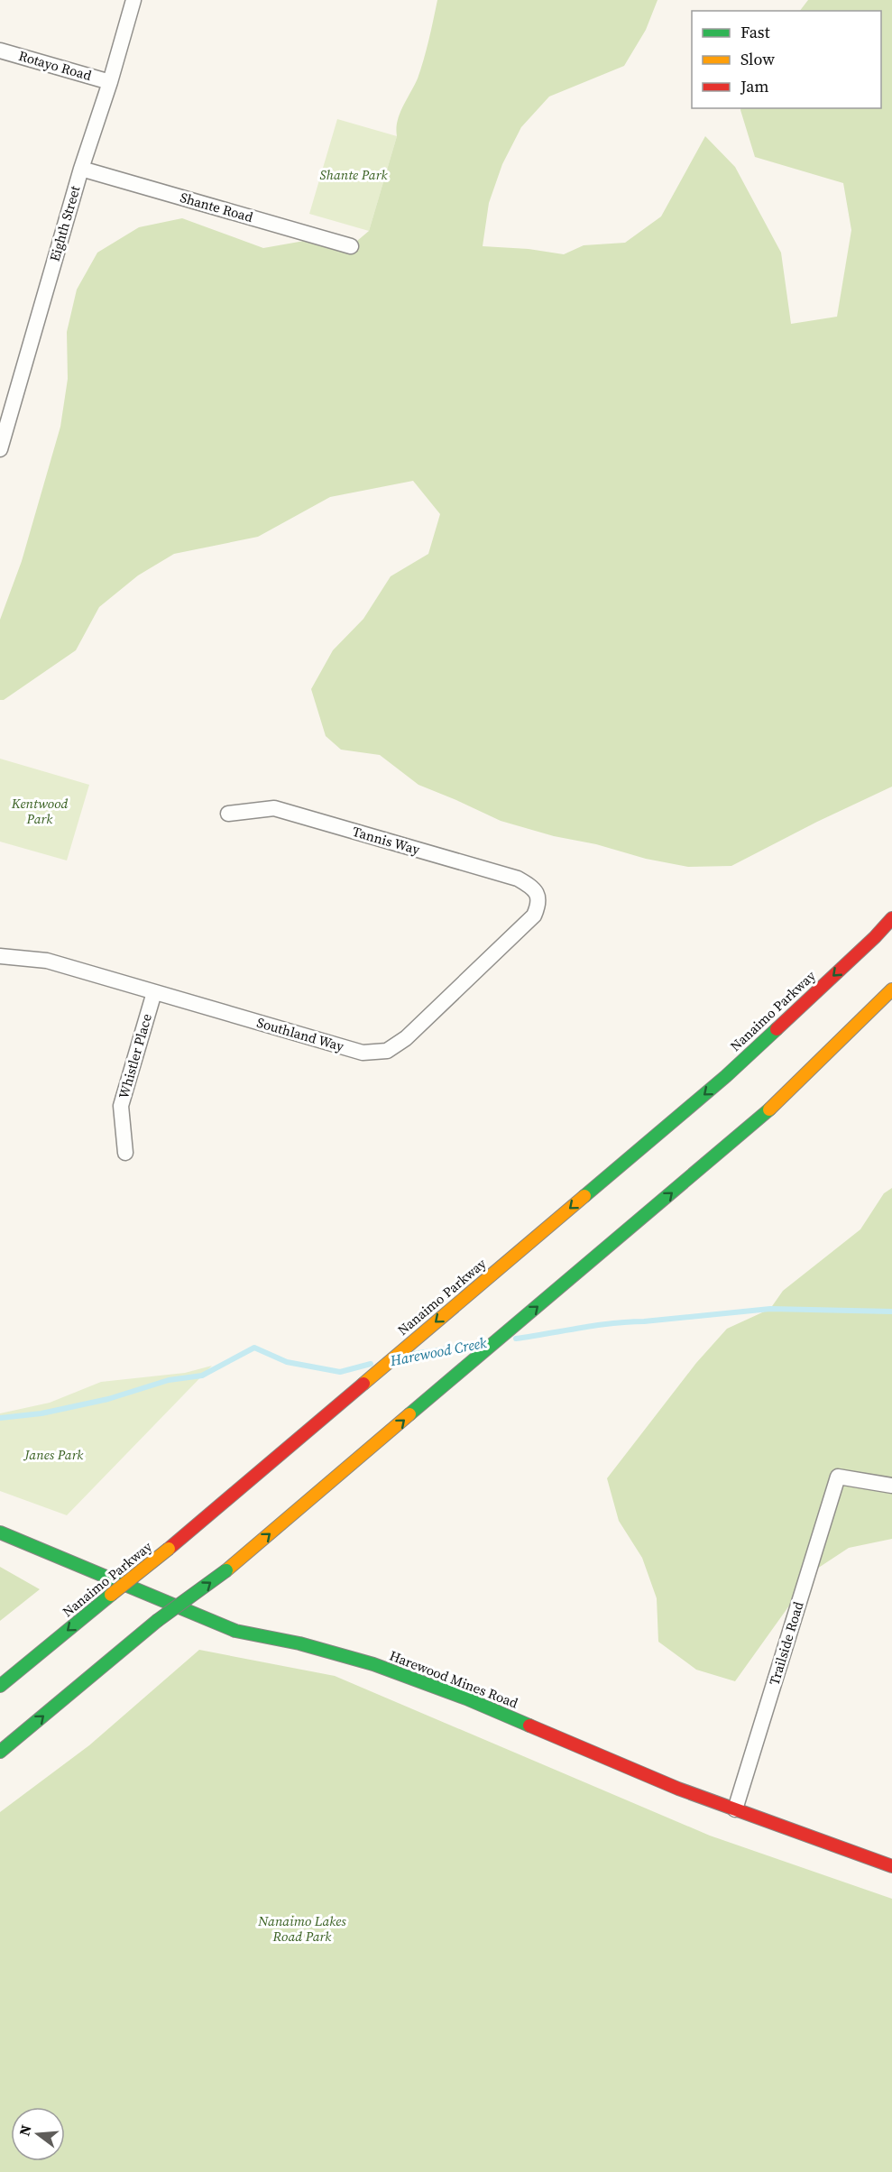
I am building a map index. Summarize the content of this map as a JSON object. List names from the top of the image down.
{
  "streets": {
    "main road": ["Nanaimo Parkway", "Harewood Mines Road"],
    "street": [
      "Rotayo Road",
      "Shante Road",
      "Eighth Street",
      "Tannis Way",
      "Southland Way",
      "Whistler Place",
      "Trailside Road"
    ]
  },
  "crossings": [
    ["Rotayo Road", "Eighth Street"],
    ["Shante Road", "Eighth Street"],
    ["Tannis Way", "Southland Way"],
    ["Southland Way", "Whistler Place"],
    ["Trailside Road", "Harewood Mines Road"]
  ],
  "water": ["Harewood Creek"],
  "parks": [
    "Shante Park",
    "Kentwood Park",
    "Janes Park",
    "Nanaimo Lakes Road Park"
  ],
  "legend": ["Fast", "Slow", "Jam"],
  "north": "left"
}
